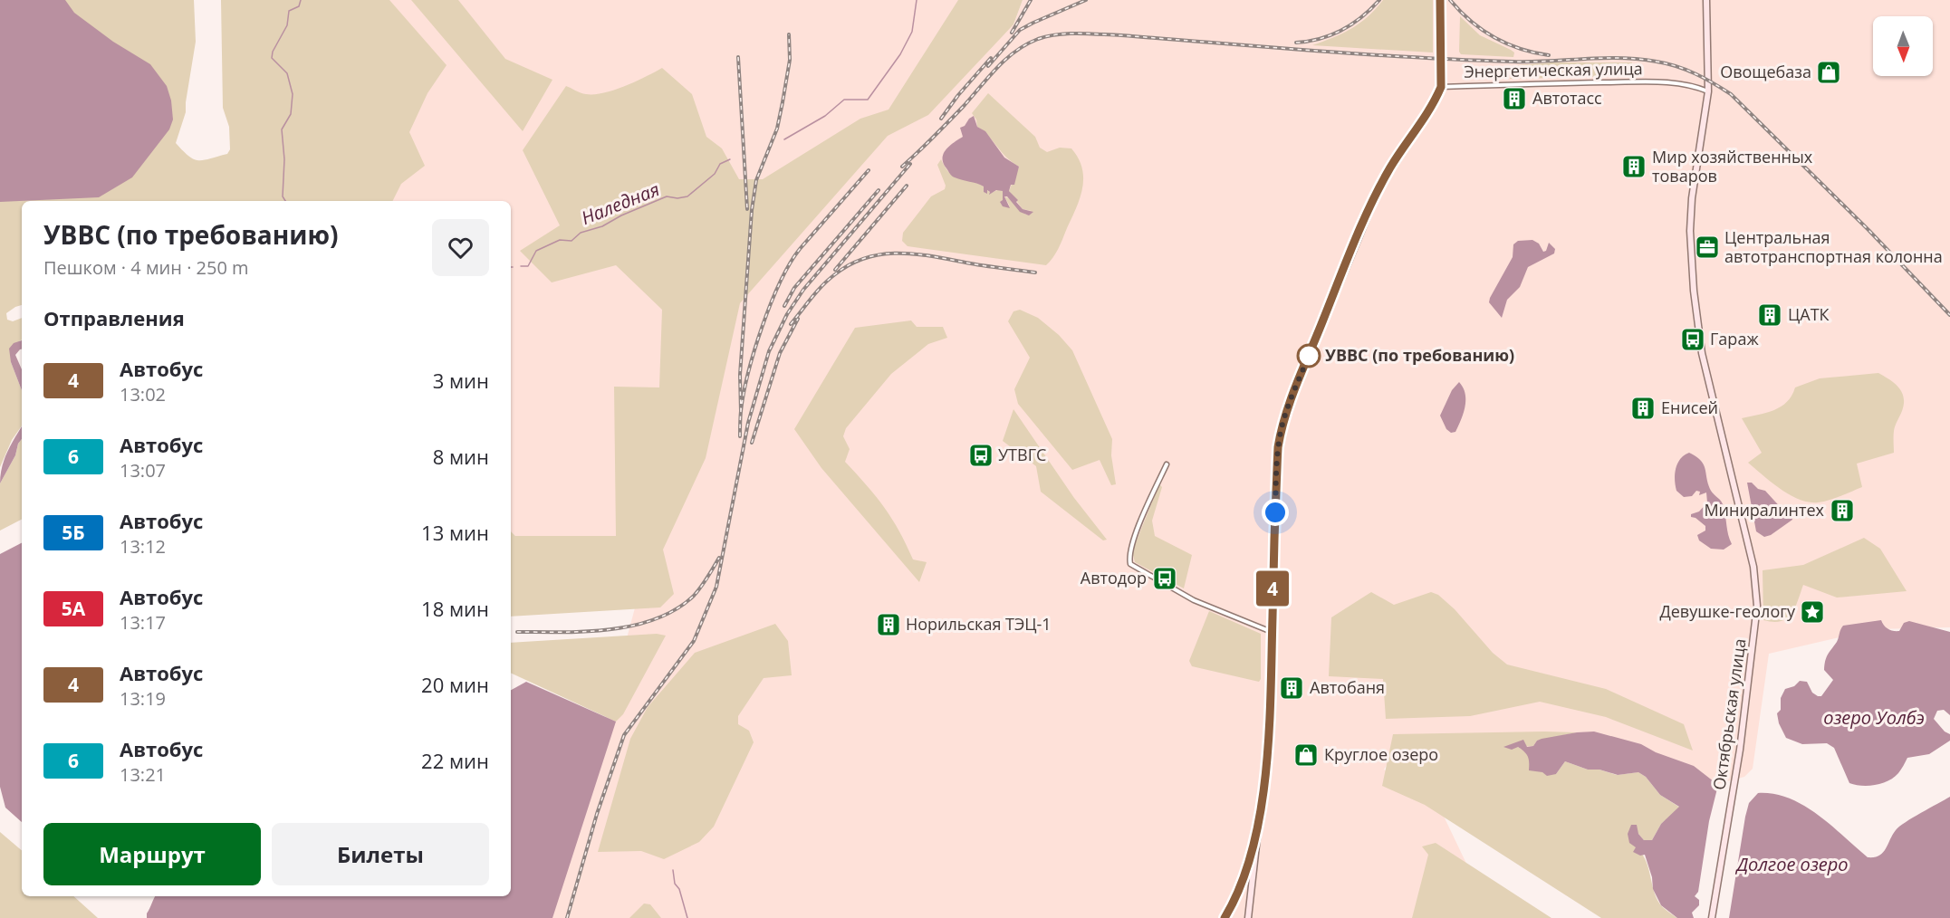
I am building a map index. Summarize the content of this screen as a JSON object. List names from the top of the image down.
{
  "streets": {
    "street": ["Энергетическая улица", "Октябрьская улица"]
  },
  "crossings": [
    ["Энергетическая улица", "Октябрьская улица"]
  ],
  "water": ["Наледная", "озеро Уолбэ", "Долгое озеро"],
  "places": {
    "shop": ["Овощебаза", "Круглое озеро"],
    "building": [
      "Автотасс",
      "Мир хозяйственных товаров",
      "ЦАТК",
      "Енисей",
      "Миниралинтех",
      "Норильская ТЭЦ-1",
      "Автобаня"
    ],
    "office": ["Центральная автотранспортная колонна"],
    "bus stop": ["Гараж", "УТВГС", "Автодор"],
    "other": ["УВВС (по требованию)"],
    "place": ["Девушке-геологу"]
  },
  "lines": ["bus line 4"],
  "north": "bottom",
  "page": {
    "on_map": "4",
    "heading": [
      ["УВВС (по требованию)", "Пешком · 4 мин · 250 m"],
      "Отправления"
    ],
    "list": [
      {
        "mark": "4",
        "name": "Автобус",
        "note": "13:02",
        "value": "3 мин"
      },
      {
        "mark": "6",
        "name": "Автобус",
        "note": "13:07",
        "value": "8 мин"
      },
      {
        "mark": "5Б",
        "name": "Автобус",
        "note": "13:12",
        "value": "13 мин"
      },
      {
        "mark": "5А",
        "name": "Автобус",
        "note": "13:17",
        "value": "18 мин"
      },
      {
        "mark": "4",
        "name": "Автобус",
        "note": "13:19",
        "value": "20 мин"
      },
      {
        "mark": "6",
        "name": "Автобус",
        "note": "13:21",
        "value": "22 мин"
      }
    ],
    "buttons": ["Маршрут", "Билеты"]
  }
}
